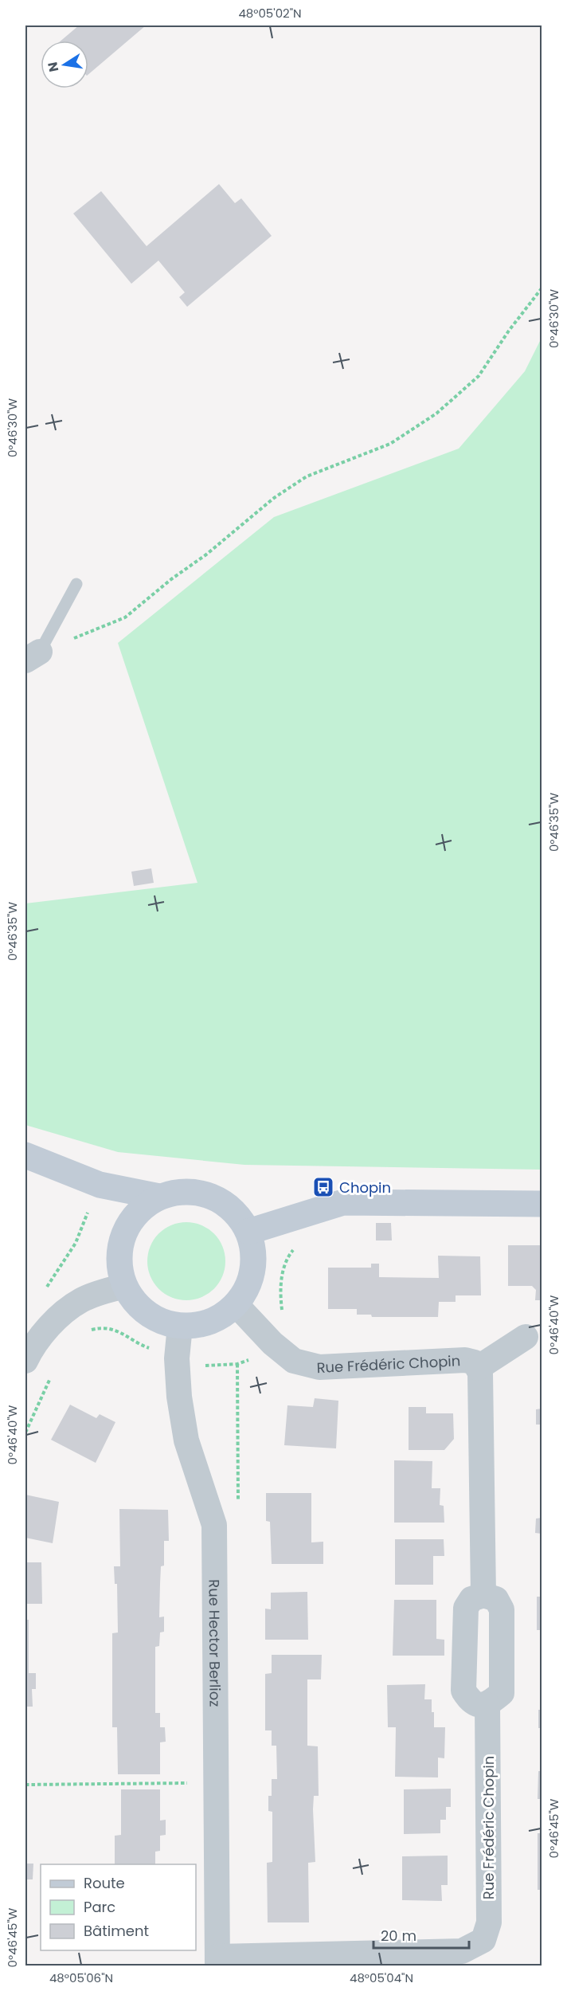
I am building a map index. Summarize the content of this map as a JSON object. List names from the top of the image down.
{
  "streets": {
    "street": ["Rue Frédéric Chopin", "Rue Hector Berlioz"]
  },
  "crossings": [
    ["Rue Frédéric Chopin", "Rue Hector Berlioz"]
  ],
  "places": {
    "bus stop": ["Chopin"]
  },
  "legend": ["Route", "Parc", "Bâtiment"],
  "scale_bar": "20 m",
  "north": "left",
  "coordinates": [
    "48°05'02\"N",
    "0°46'30\"W",
    "0°46'35\"W",
    "0°46'40\"W",
    "0°46'45\"W",
    "48°05'06\"N",
    "48°05'04\"N"
  ]
}
